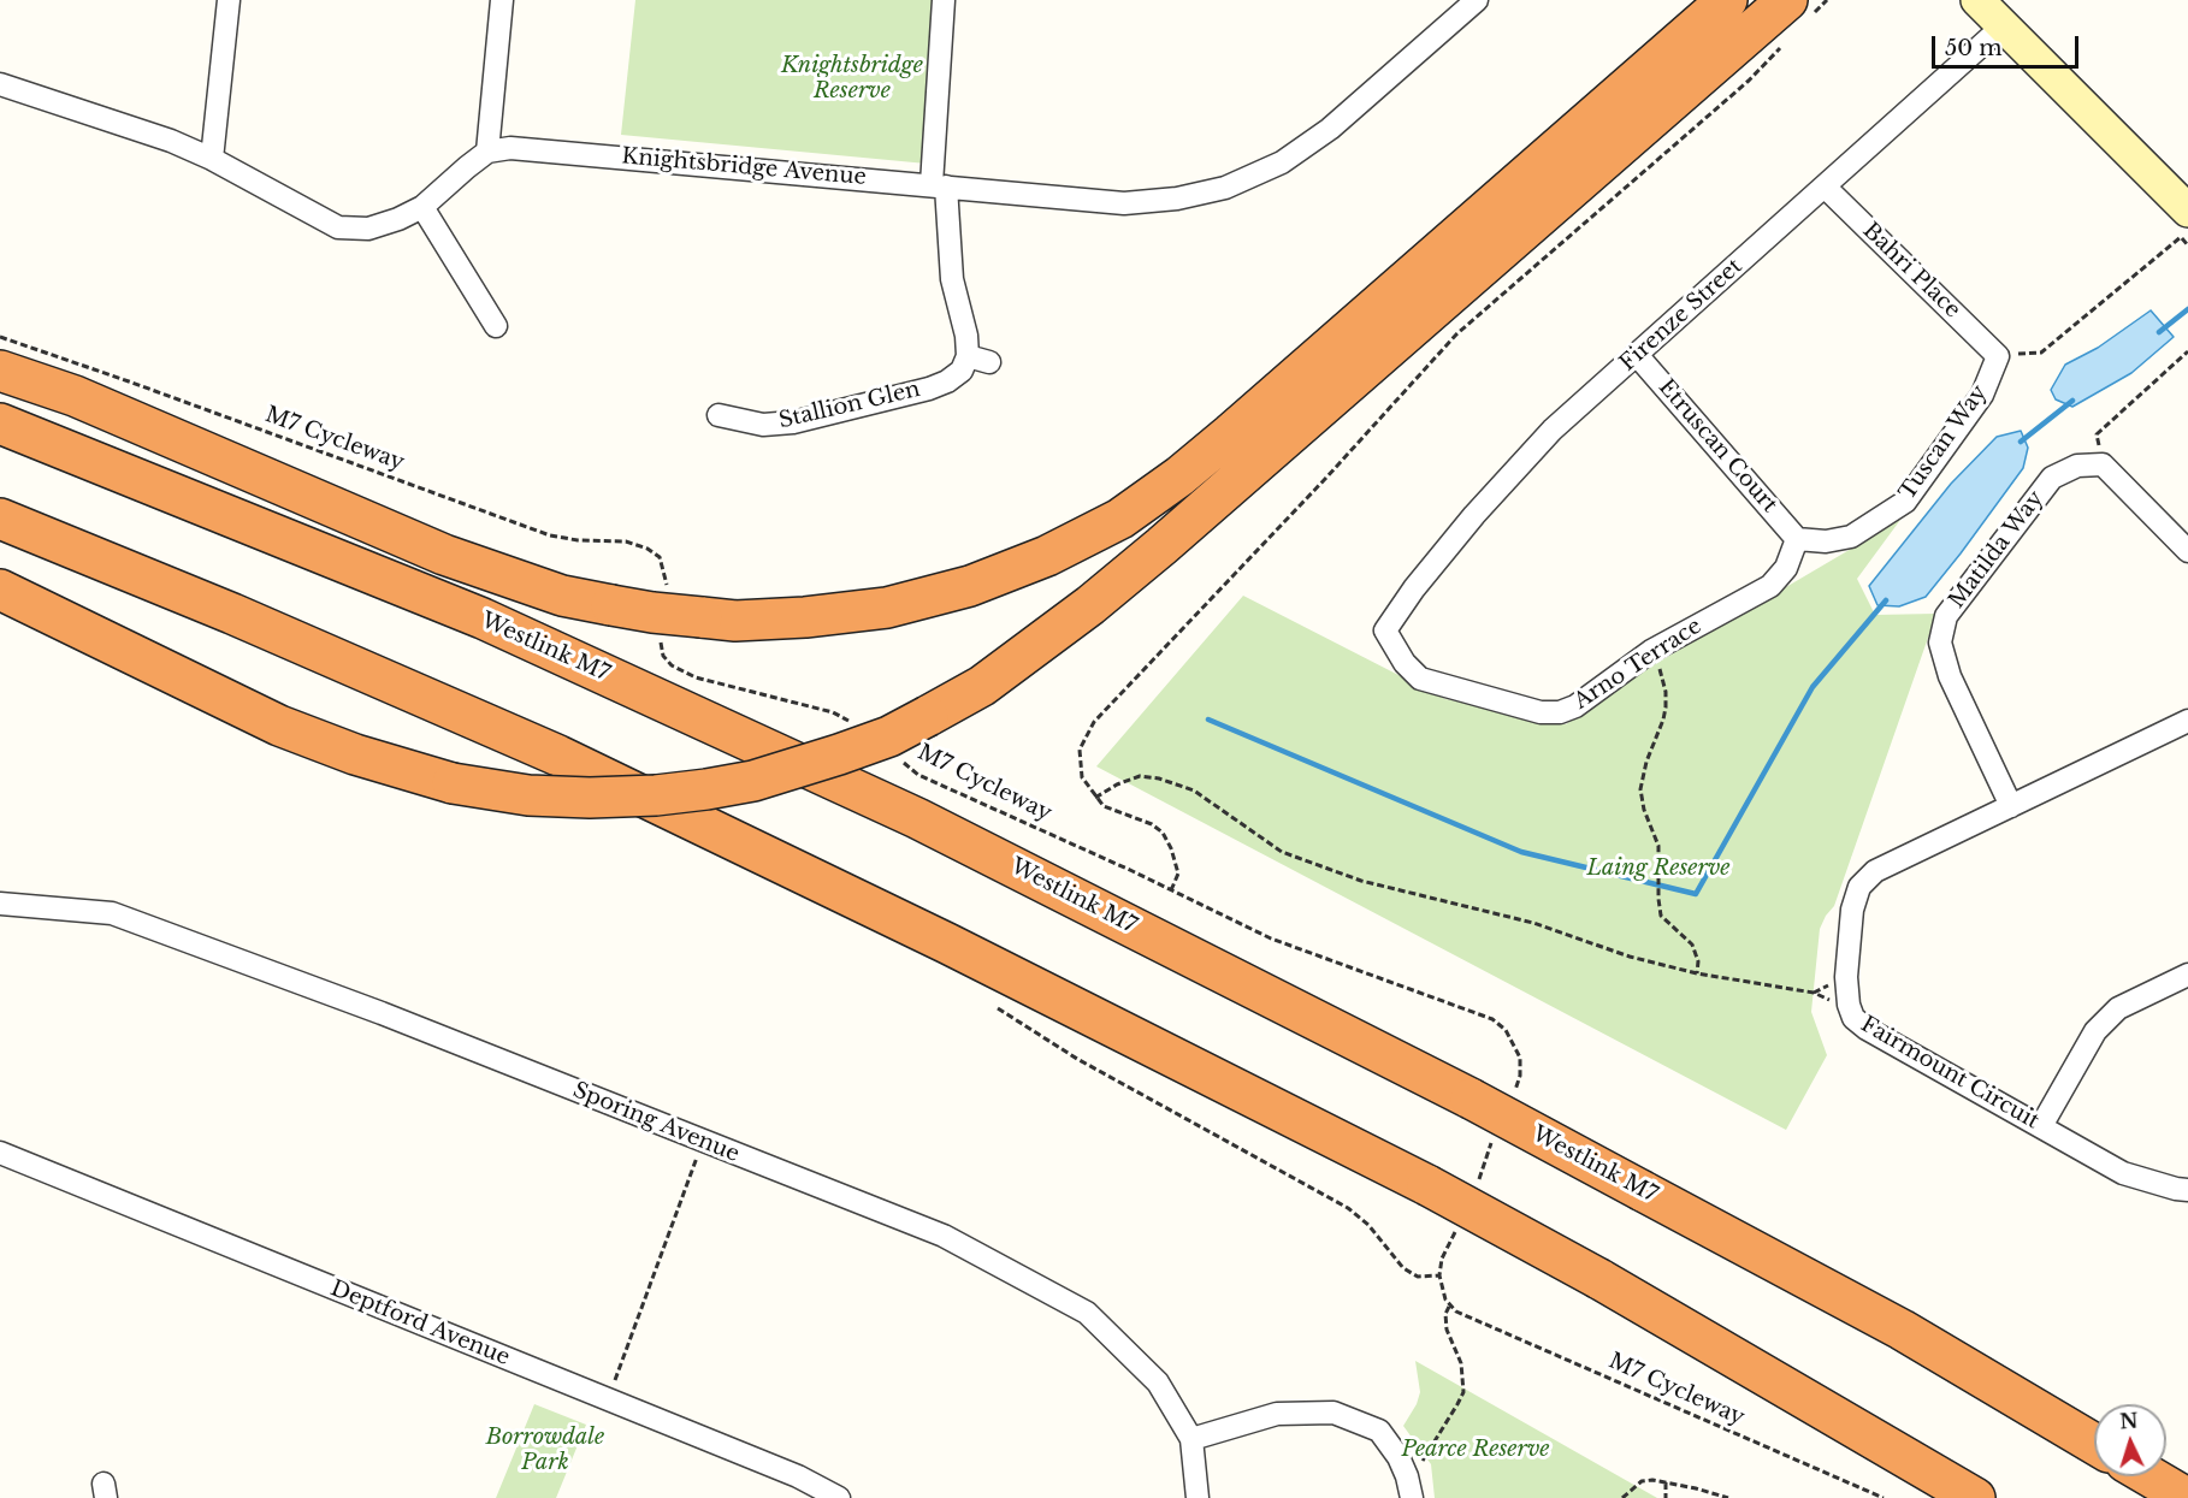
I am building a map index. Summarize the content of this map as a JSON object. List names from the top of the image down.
{
  "streets": {
    "highway": ["Westlink M7"],
    "street": [
      "Knightsbridge Avenue",
      "Bahri Place",
      "Firenze Street",
      "Stallion Glen",
      "Tuscan Way",
      "Etruscan Court",
      "Matilda Way",
      "Arno Terrace",
      "Fairmount Circuit",
      "Sporing Avenue",
      "Deptford Avenue"
    ],
    "path": ["M7 Cycleway"]
  },
  "crossings": [
    ["Knightsbridge Avenue", "Stallion Glen"],
    ["Bahri Place", "Firenze Street"],
    ["Bahri Place", "Tuscan Way"],
    ["Firenze Street", "Etruscan Court"],
    ["Firenze Street", "Arno Terrace"],
    ["Tuscan Way", "Etruscan Court"],
    ["Tuscan Way", "Arno Terrace"],
    ["Etruscan Court", "Arno Terrace"],
    ["Matilda Way", "Fairmount Circuit"]
  ],
  "parks": [
    "Knightsbridge Reserve",
    "Laing Reserve",
    "Borrowdale Park",
    "Pearce Reserve"
  ],
  "scale_bar": "50 m",
  "north": "top"
}
